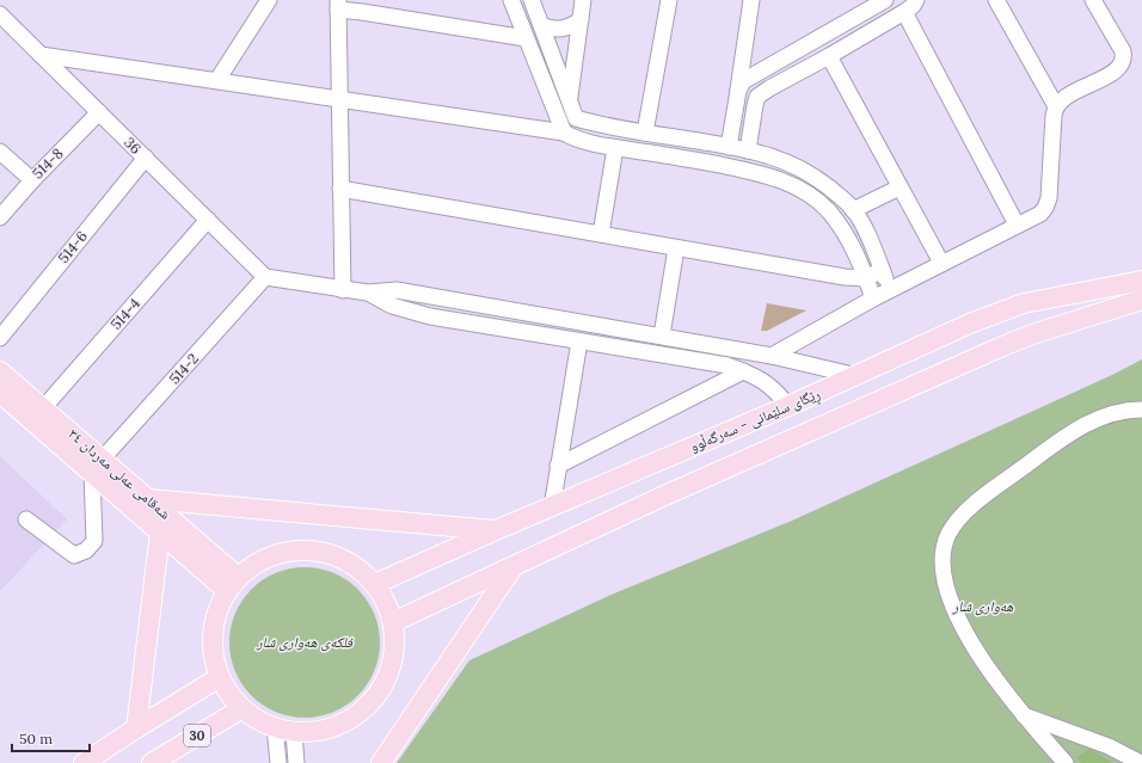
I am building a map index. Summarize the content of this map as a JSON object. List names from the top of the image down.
{
  "streets": {
    "main road": ["ڕێگای سلێمانی - سەرگەڵوو", "شەقامی عەلی مەردان ٣٤", "30"],
    "street": [
      "36",
      "514-8",
      "514-6",
      "514-4",
      "514-2"
    ]
  },
  "crossings": [
    ["36", "514-8"],
    ["36", "514-6"],
    ["36", "514-4"],
    ["36", "514-2"],
    ["514-4", "شەقامی عەلی مەردان ٣٤"],
    ["514-2", "شەقامی عەلی مەردان ٣٤"]
  ],
  "parks": ["هەواری شار", "فلکەی هەواری شار"],
  "scale_bar": "50 m"
}
